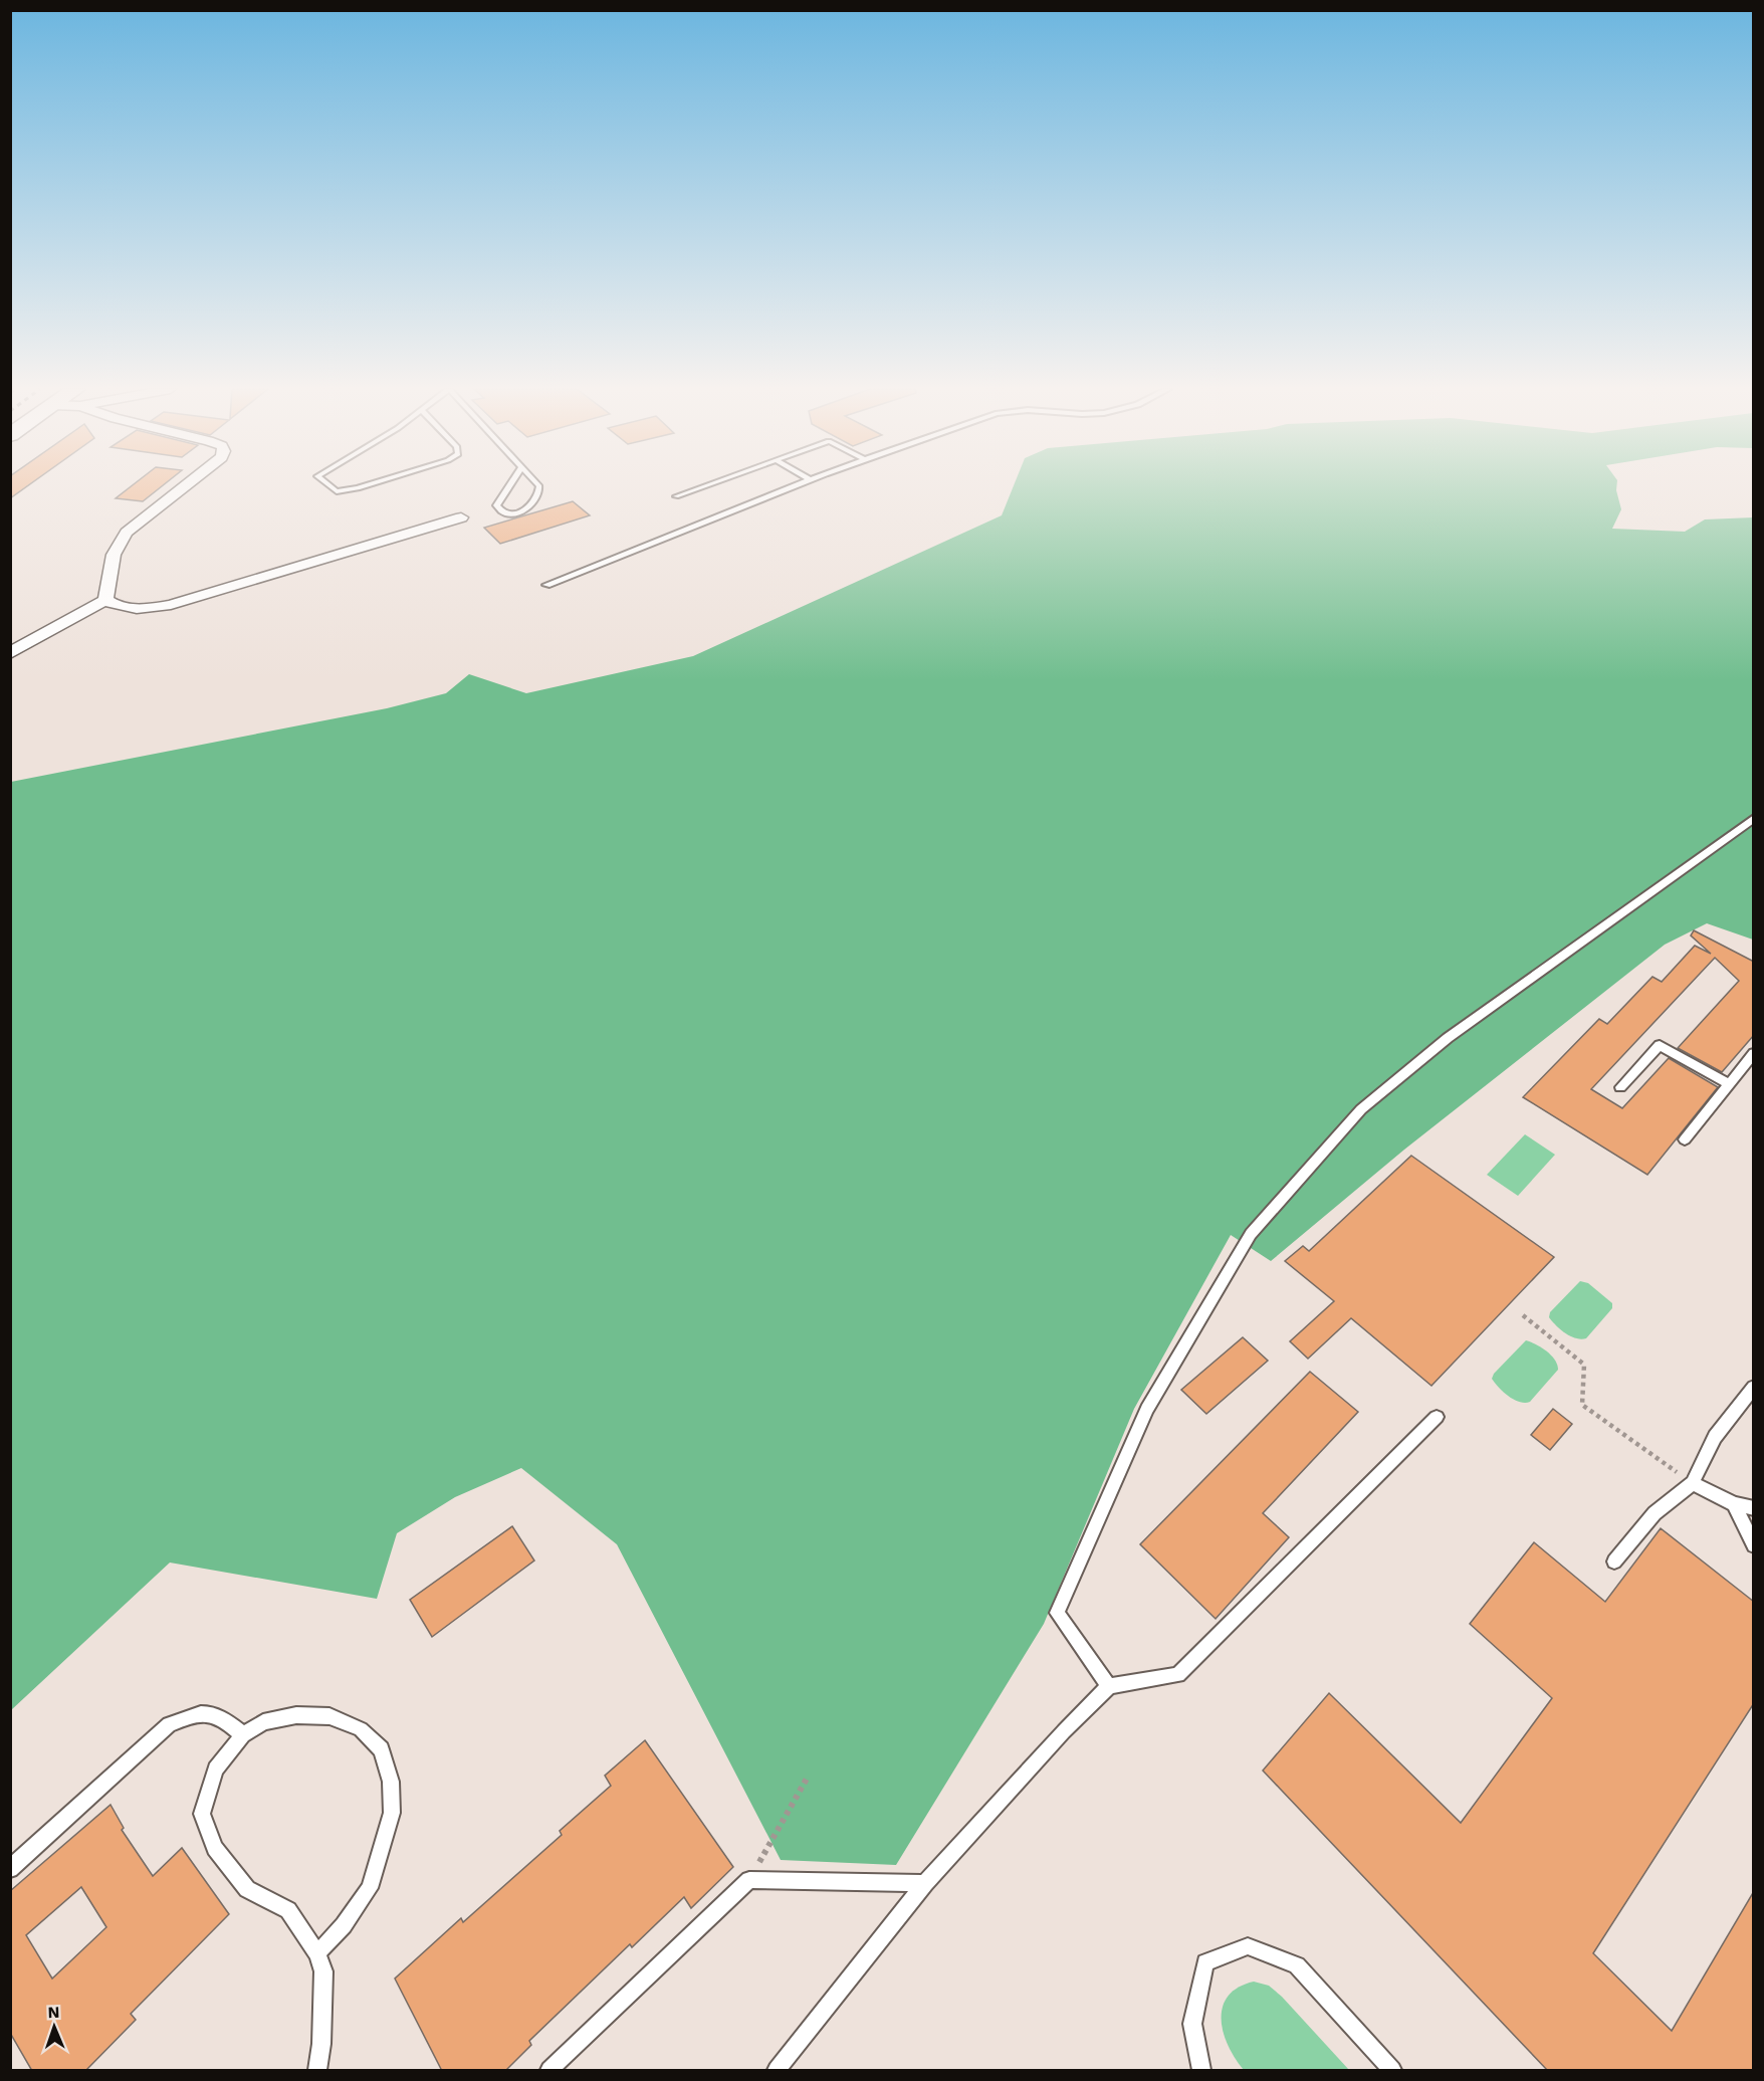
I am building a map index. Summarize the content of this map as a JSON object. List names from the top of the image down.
{
  "north": "top"
}
